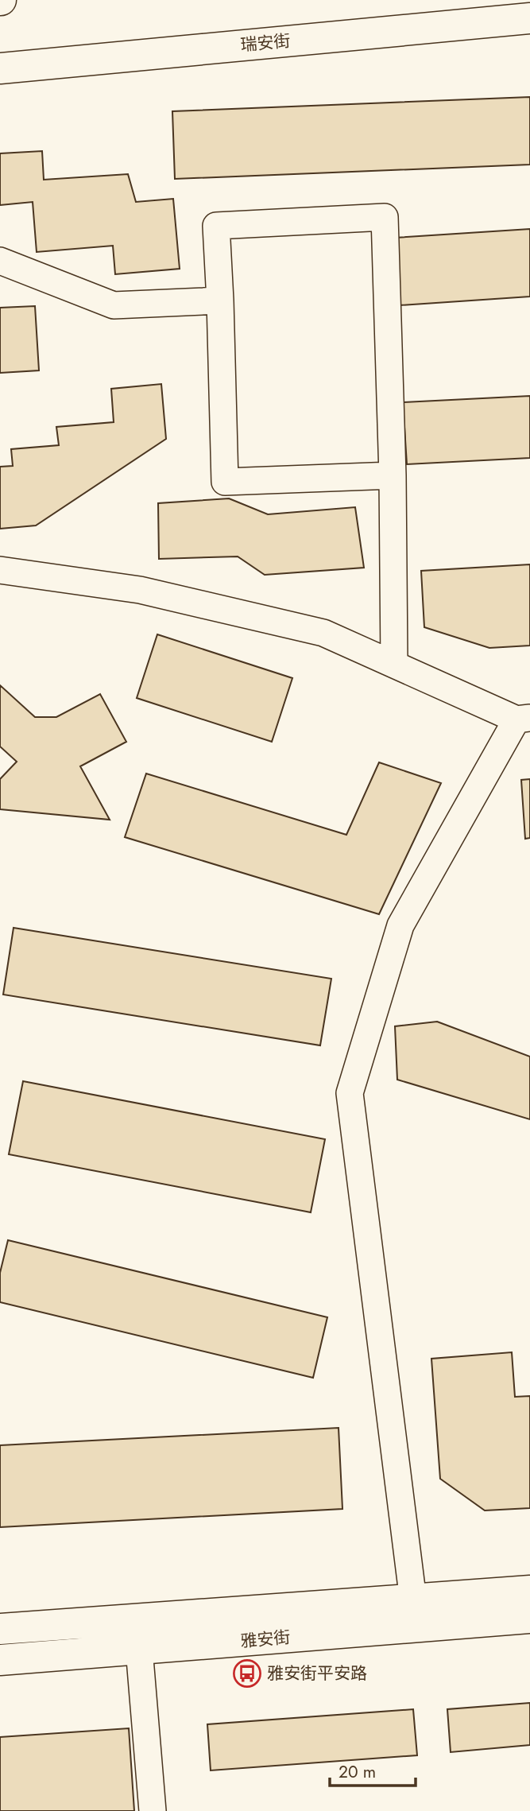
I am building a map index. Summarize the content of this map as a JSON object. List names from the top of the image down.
{
  "streets": {
    "main road": ["瑞安街", "雅安街"]
  },
  "places": {
    "bus stop": ["雅安街平安路"]
  },
  "scale_bar": "20 m"
}
